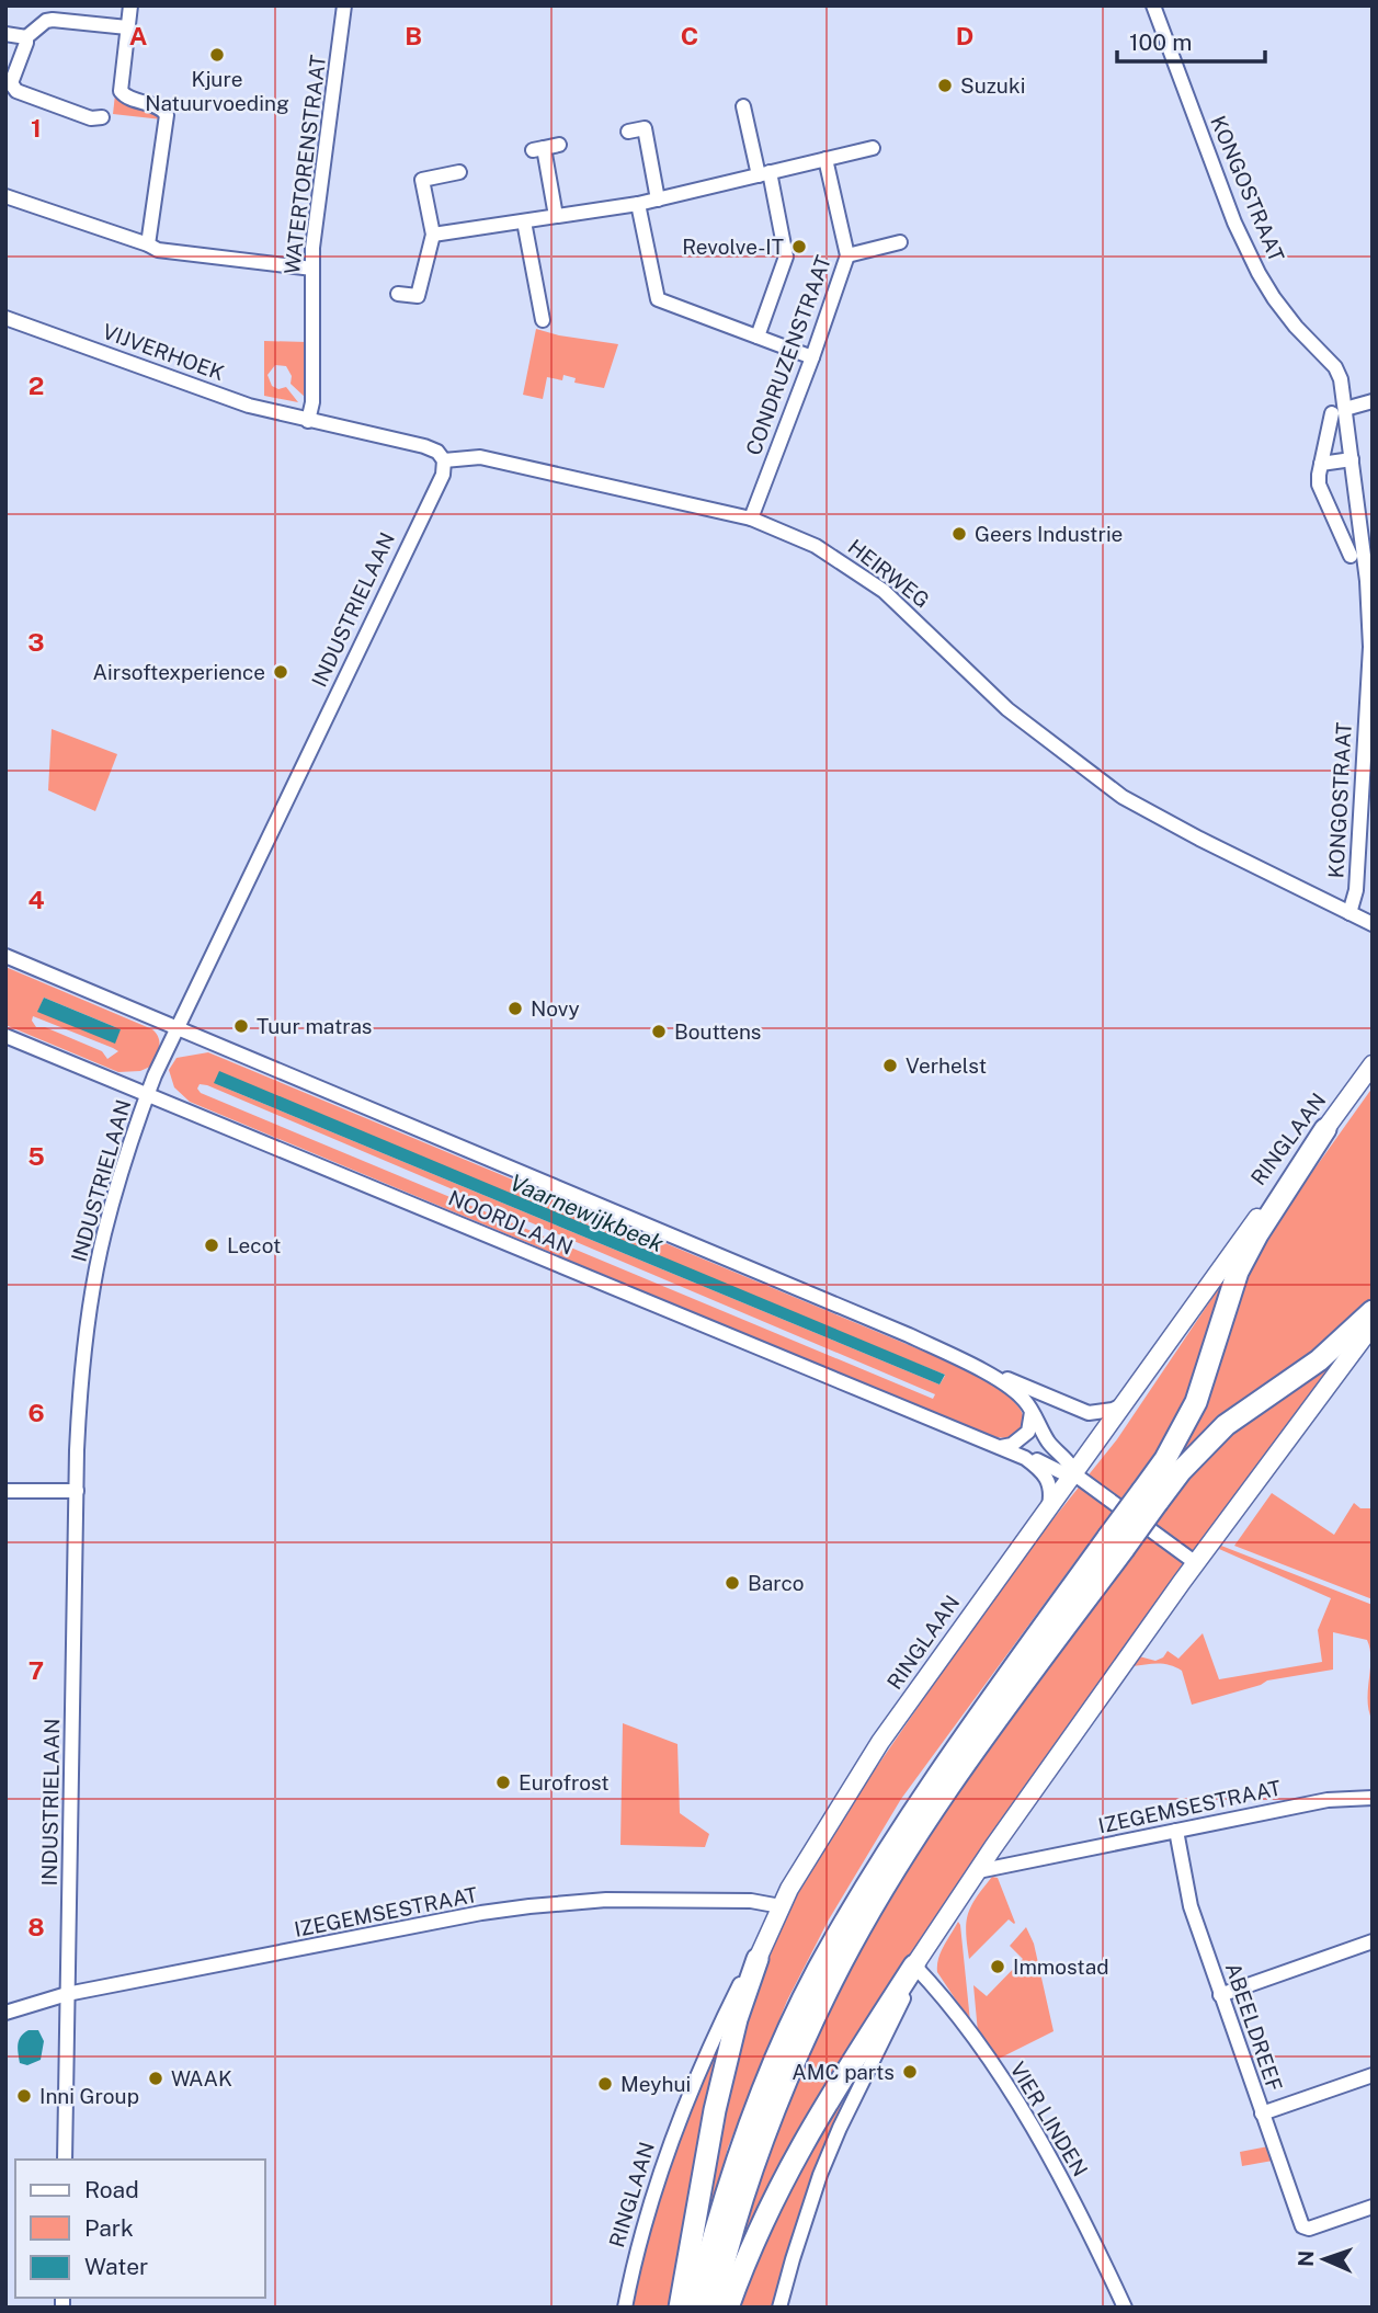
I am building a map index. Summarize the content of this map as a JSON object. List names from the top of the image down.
{
  "streets": {
    "main road": ["RINGLAAN"],
    "street": [
      "WATERTORENSTRAAT",
      "KONGOSTRAAT",
      "VIJVERHOEK",
      "CONDRUZENSTRAAT",
      "HEIRWEG",
      "INDUSTRIELAAN",
      "NOORDLAAN",
      "IZEGEMSESTRAAT",
      "ABEELDREEF",
      "VIER LINDEN"
    ]
  },
  "crossings": [
    ["WATERTORENSTRAAT", "VIJVERHOEK"],
    ["KONGOSTRAAT", "HEIRWEG"],
    ["CONDRUZENSTRAAT", "HEIRWEG"],
    ["HEIRWEG", "INDUSTRIELAAN"],
    ["INDUSTRIELAAN", "NOORDLAAN"],
    ["INDUSTRIELAAN", "IZEGEMSESTRAAT"],
    ["RINGLAAN", "NOORDLAAN"],
    ["RINGLAAN", "IZEGEMSESTRAAT"],
    ["IZEGEMSESTRAAT", "ABEELDREEF"]
  ],
  "water": ["Vaarnewijkbeek"],
  "places": [
    "Kjure Natuurvoeding",
    "Suzuki",
    "Revolve-IT",
    "Geers Industrie",
    "Airsoftexperience",
    "Novy",
    "Tuur matras",
    "Bouttens",
    "Verhelst",
    "Lecot",
    "Barco",
    "Eurofrost",
    "Immostad",
    "AMC parts",
    "WAAK",
    "Meyhui",
    "Inni Group"
  ],
  "legend": ["Road", "Park", "Water"],
  "scale_bar": "100 m",
  "north": "left",
  "grid": {
    "columns": [
      "A",
      "B",
      "C",
      "D"
    ],
    "rows": [
      "1",
      "2",
      "3",
      "4",
      "5",
      "6",
      "7",
      "8"
    ]
  }
}
